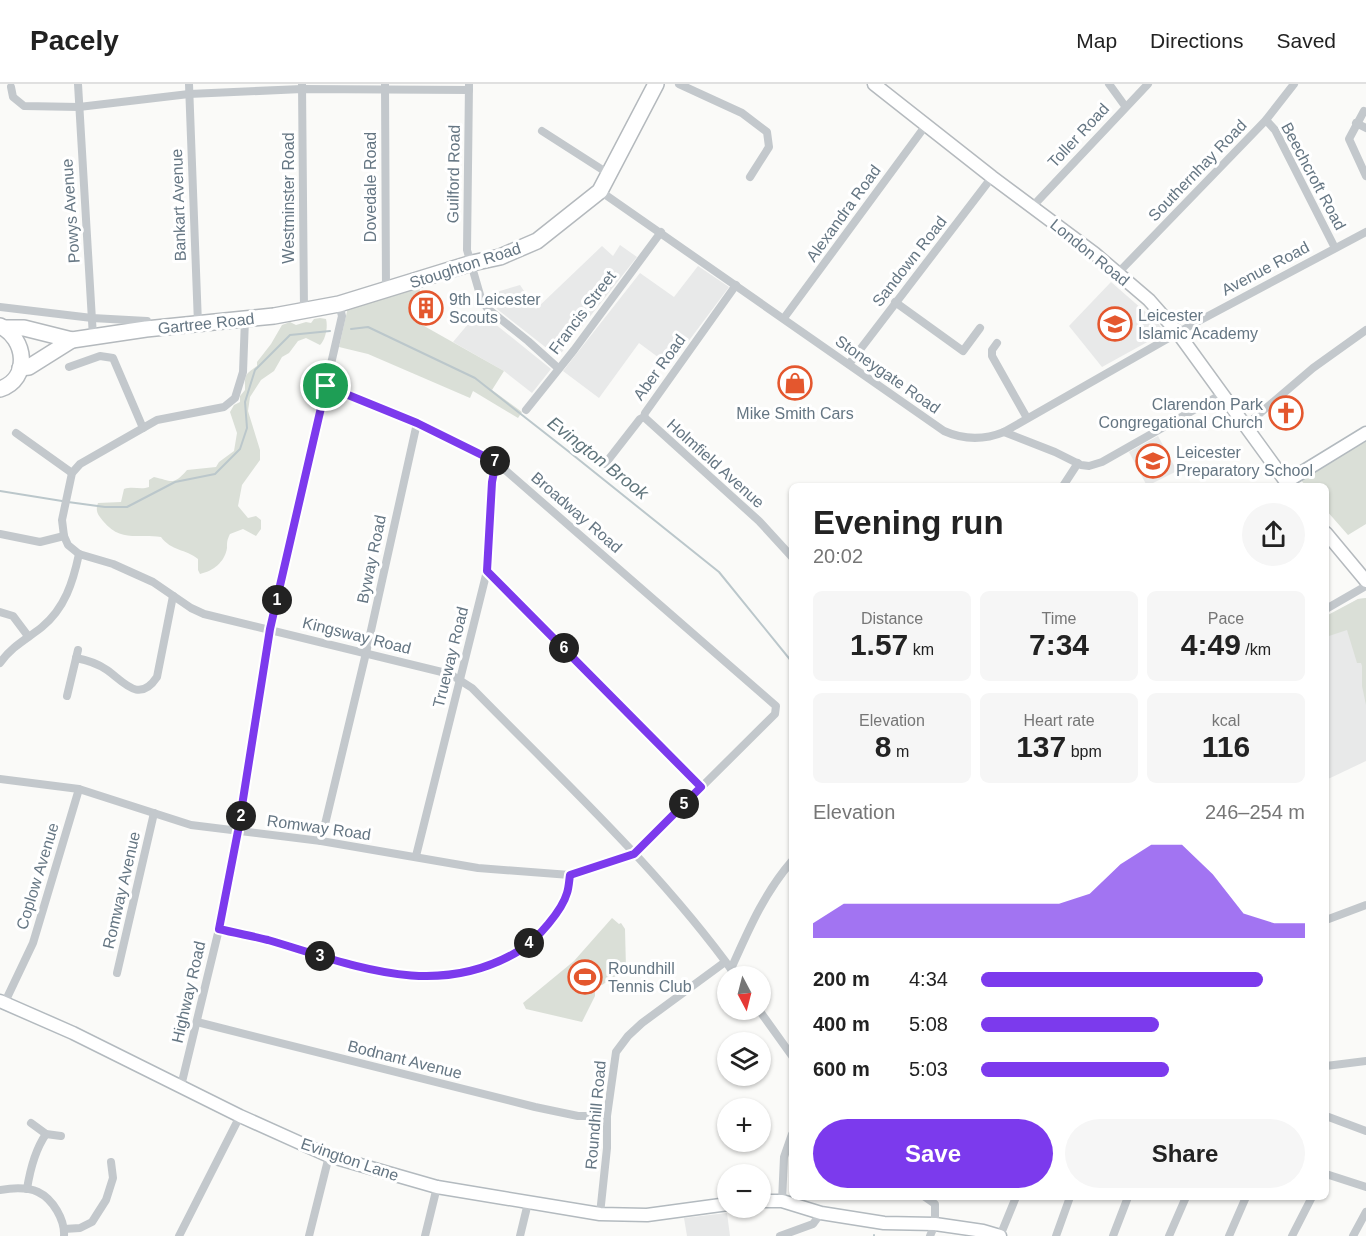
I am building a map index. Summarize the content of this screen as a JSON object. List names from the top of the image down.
{
  "streets": {
    "highway": ["Stoughton Road", "Gartree Road"],
    "street": [
      "Toller Road",
      "Southernhay Road",
      "Guilford Road",
      "Beechcroft Road",
      "Dovedale Road",
      "Westminster Road",
      "Bankart Avenue",
      "Powys Avenue",
      "Alexandra Road",
      "London Road",
      "Sandown Road",
      "Avenue Road",
      "Francis Street",
      "Aber Road",
      "Stoneygate Road",
      "Holmfield Avenue",
      "Broadway Road",
      "Byway Road",
      "Kingsway Road",
      "Trueway Road",
      "Romway Road",
      "Coplow Avenue",
      "Romway Avenue",
      "Highway Road",
      "Bodnant Avenue",
      "Roundhill Road",
      "Evington Lane"
    ]
  },
  "crossings": [
    ["Toller Road", "London Road"],
    ["Southernhay Road", "Beechcroft Road"],
    ["Southernhay Road", "London Road"],
    ["Guilford Road", "Stoughton Road"],
    ["Guilford Road", "Francis Street"],
    ["Beechcroft Road", "Avenue Road"],
    ["Dovedale Road", "Stoughton Road"],
    ["Westminster Road", "Gartree Road"],
    ["Bankart Avenue", "Gartree Road"],
    ["Powys Avenue", "Gartree Road"],
    ["Alexandra Road", "London Road"],
    ["Alexandra Road", "Stoneygate Road"],
    ["London Road", "Sandown Road"],
    ["London Road", "Avenue Road"],
    ["London Road", "Stoneygate Road"],
    ["Sandown Road", "Stoneygate Road"],
    ["Stoughton Road", "Gartree Road"],
    ["Stoughton Road", "Stoneygate Road"],
    ["Stoughton Road", "Highway Road"],
    ["Avenue Road", "Stoneygate Road"],
    ["Francis Street", "Stoneygate Road"],
    ["Gartree Road", "Highway Road"],
    ["Aber Road", "Stoneygate Road"],
    ["Aber Road", "Holmfield Avenue"],
    ["Broadway Road", "Byway Road"],
    ["Broadway Road", "Trueway Road"],
    ["Broadway Road", "Highway Road"],
    ["Byway Road", "Kingsway Road"],
    ["Byway Road", "Romway Road"],
    ["Kingsway Road", "Trueway Road"],
    ["Kingsway Road", "Romway Road"],
    ["Kingsway Road", "Highway Road"],
    ["Trueway Road", "Romway Road"],
    ["Romway Road", "Coplow Avenue"],
    ["Romway Road", "Romway Avenue"],
    ["Romway Road", "Highway Road"],
    ["Coplow Avenue", "Evington Lane"],
    ["Highway Road", "Bodnant Avenue"],
    ["Highway Road", "Evington Lane"],
    ["Bodnant Avenue", "Roundhill Road"],
    ["Roundhill Road", "Evington Lane"]
  ],
  "water": ["Evington Brook"],
  "places": {
    "building": ["9th Leicester Scouts"],
    "school or university": ["Leicester Islamic Academy", "Leicester Preparatory School"],
    "shop": ["Mike Smith Cars"],
    "church": ["Clarendon Park Congregational Church"],
    "sports": ["Roundhill Tennis Club"]
  },
  "north": "bottom",
  "page": {
    "header": "Pacely",
    "nav": ["Map", "Directions", "Saved"],
    "pins": [
      "7",
      "1",
      "6",
      "5",
      "2",
      "4",
      "3"
    ],
    "heading": ["Evening run", "20:02"],
    "stats": [
      ["Distance", "1.57 km"],
      ["Time", "7:34"],
      ["Pace", "4:49 /km"],
      ["Elevation", "8 m"],
      ["Heart rate", "137 bpm"],
      ["kcal", "116"]
    ],
    "chart": ["Elevation", "246–254 m"],
    "list": [
      {
        "name": "200 m",
        "note": "4:34"
      },
      {
        "name": "400 m",
        "note": "5:08"
      },
      {
        "name": "600 m",
        "note": "5:03"
      }
    ],
    "map_buttons": ["+", "−"],
    "buttons": ["Save", "Share"]
  }
}
